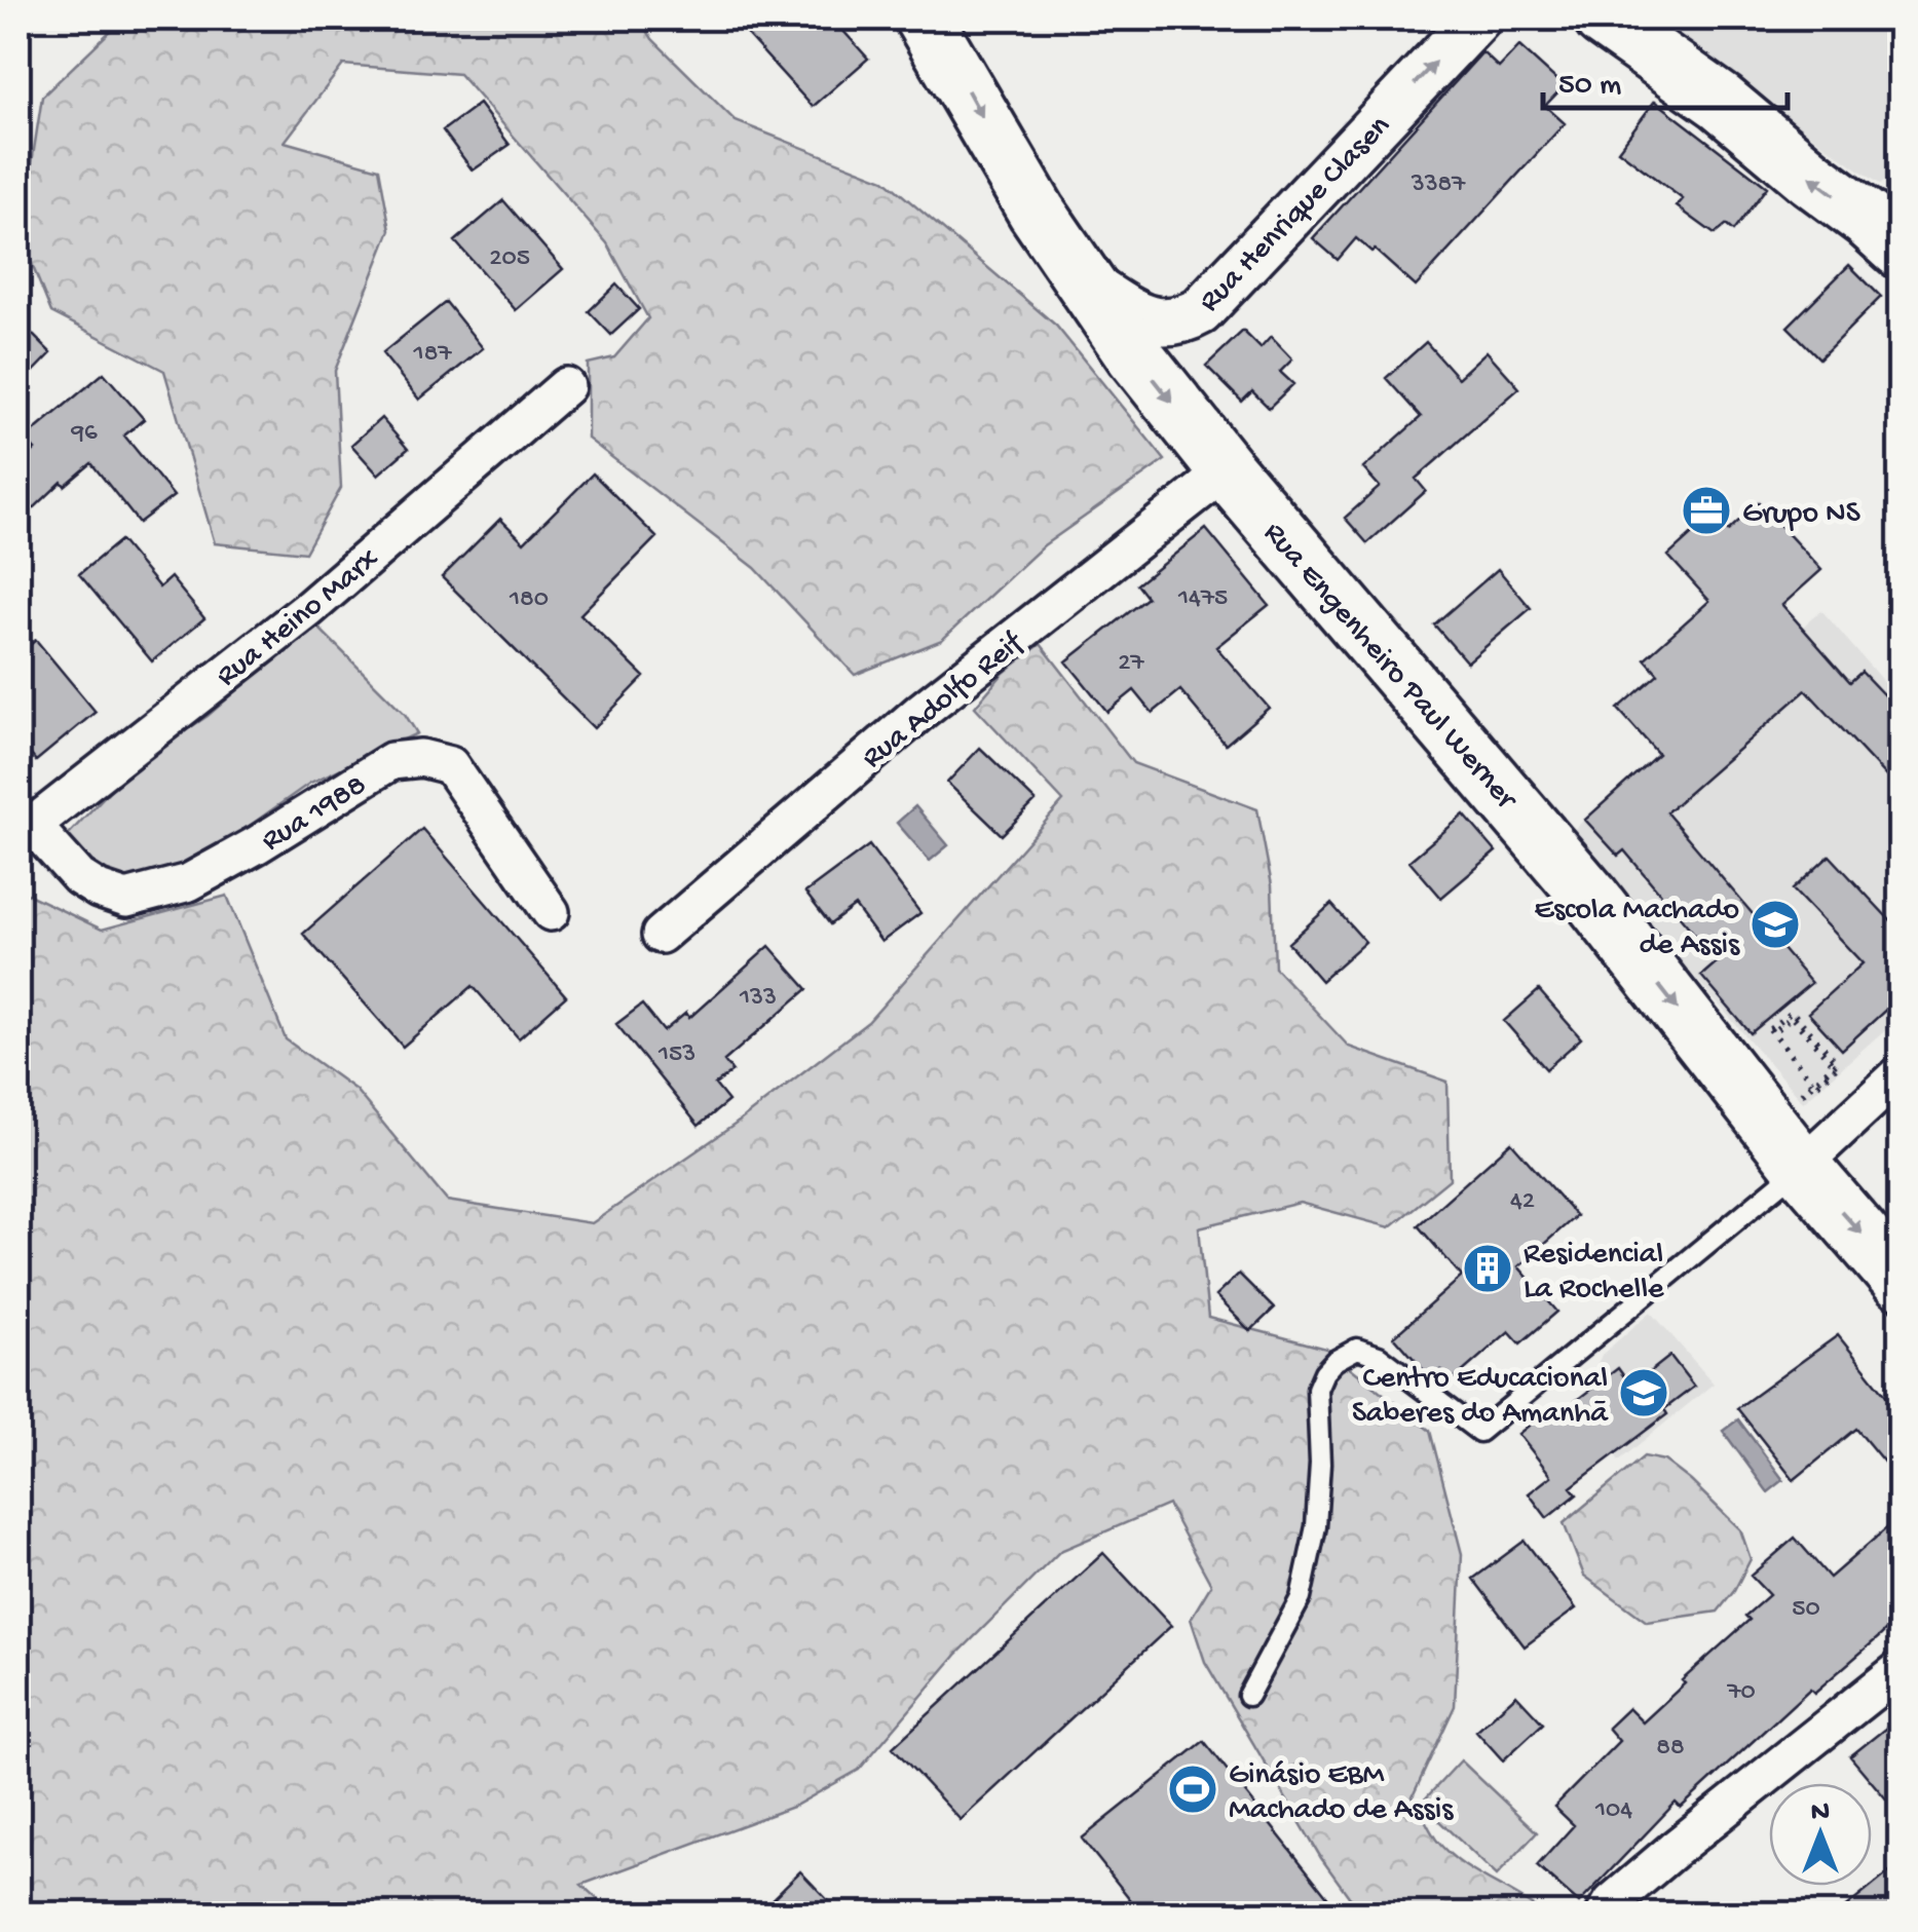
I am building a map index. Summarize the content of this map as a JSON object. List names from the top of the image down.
{
  "streets": {
    "main road": ["Rua Engenheiro Paul Werner"],
    "street": [
      "Rua Henrique Clasen",
      "Rua Heino Marx",
      "Rua Adolfo Reif",
      "Rua 1988"
    ]
  },
  "crossings": [
    ["Rua Henrique Clasen", "Rua Engenheiro Paul Werner"],
    ["Rua Heino Marx", "Rua 1988"],
    ["Rua Engenheiro Paul Werner", "Rua Adolfo Reif"]
  ],
  "one_way": ["Rua Henrique Clasen", "Rua Engenheiro Paul Werner"],
  "places": {
    "office": ["Grupo NS"],
    "school or university": ["Escola Machado de Assis", "Centro Educacional Saberes do Amanhã"],
    "building": ["Residencial La Rochelle"],
    "sports": ["Ginásio EBM Machado de Assis"]
  },
  "house_numbers": [
    "3387",
    "205",
    "187",
    "96",
    "1475",
    "180",
    "27",
    "133",
    "153",
    "42",
    "50",
    "70",
    "88",
    "104"
  ],
  "scale_bar": "50 m",
  "north": "top"
}
